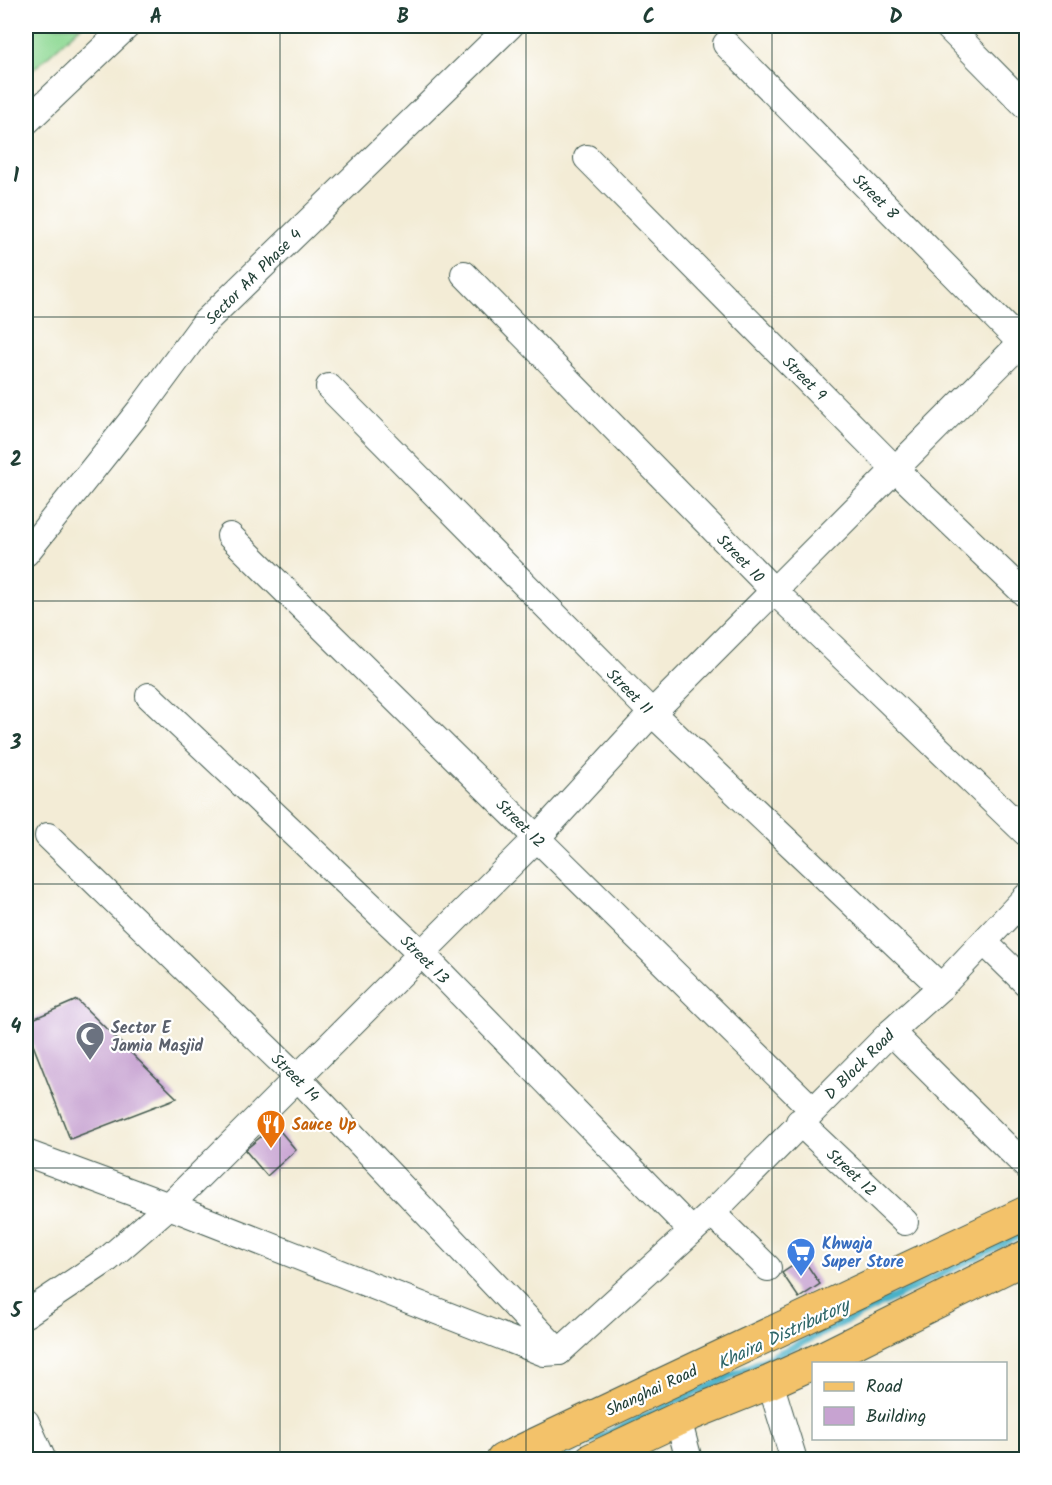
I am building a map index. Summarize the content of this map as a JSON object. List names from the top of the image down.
{
  "streets": {
    "main road": ["Shanghai Road"],
    "street": [
      "Street 8",
      "Sector AA Phase 4",
      "Street 9",
      "Street 10",
      "Street 11",
      "Street 12",
      "Street 13",
      "D Block Road",
      "Street 14"
    ]
  },
  "crossings": [
    ["Street 11", "D Block Road"],
    ["Street 12", "D Block Road"],
    ["Street 13", "D Block Road"],
    ["D Block Road", "Street 14"]
  ],
  "water": ["Khaira Distributory"],
  "places": {
    "mosque": ["Sector E Jamia Masjid"],
    "restaurant": ["Sauce Up"],
    "supermarket": ["Khwaja Super Store"]
  },
  "legend": ["Road", "Building"],
  "grid": {
    "columns": [
      "A",
      "B",
      "C",
      "D"
    ],
    "rows": [
      "1",
      "2",
      "3",
      "4",
      "5"
    ]
  }
}
